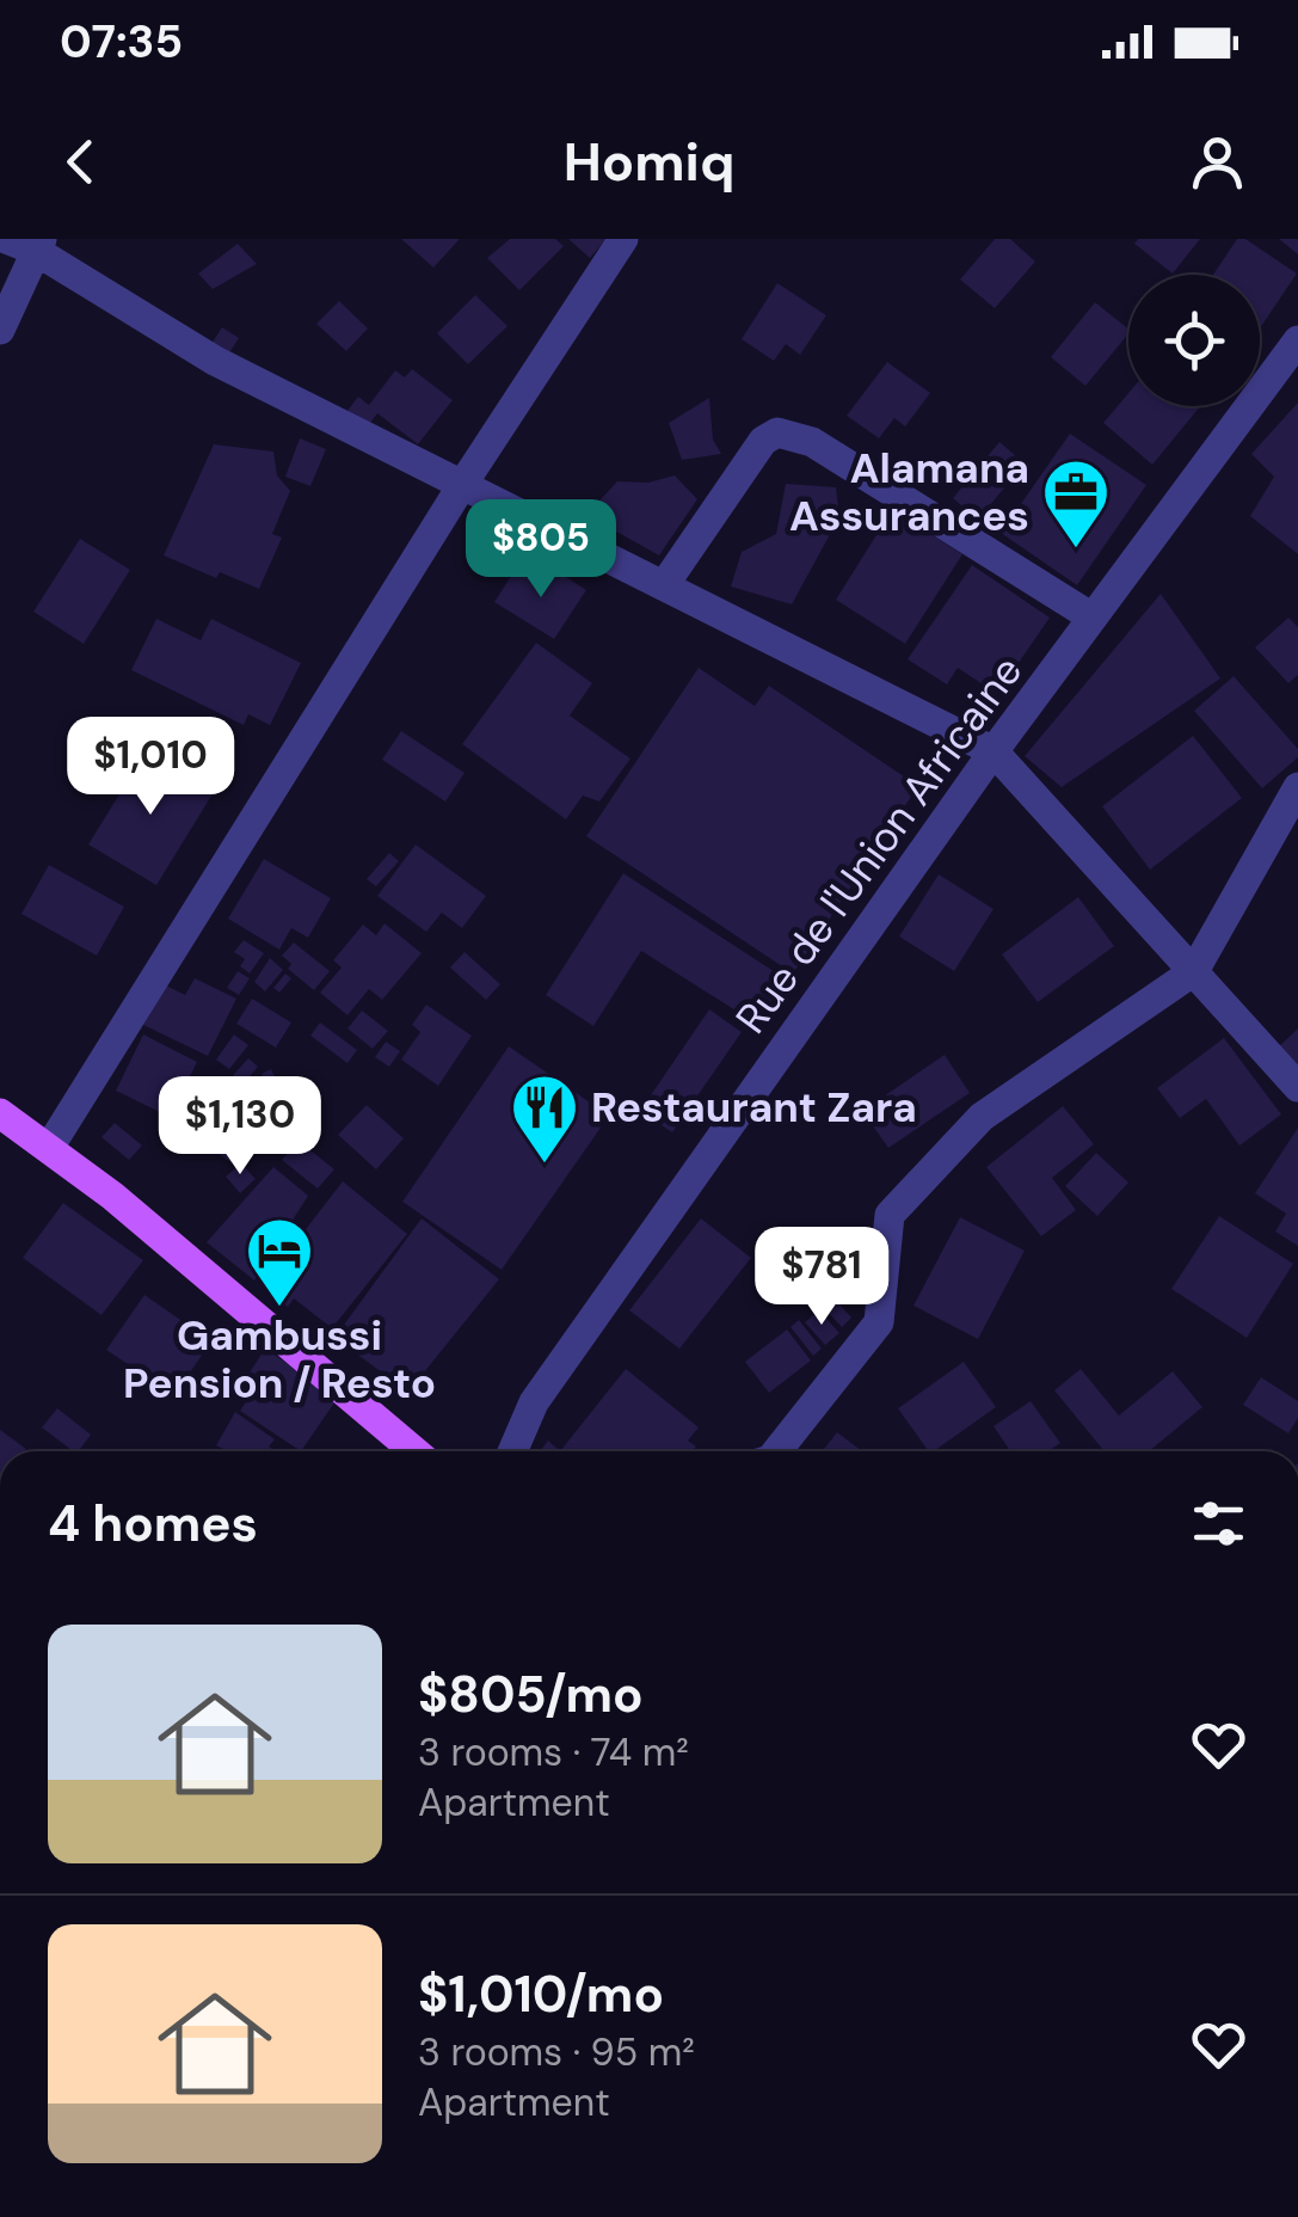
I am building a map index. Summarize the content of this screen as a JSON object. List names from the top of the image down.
{
  "streets": {
    "street": ["Rue de l'Union Africaine"]
  },
  "places": {
    "office": ["Alamana Assurances"],
    "restaurant": ["Restaurant Zara"],
    "hotel": ["Gambussi Pension / Resto"]
  },
  "page": {
    "status": "07:35",
    "header": "Homiq",
    "price": [
      "$805",
      "$1,010",
      "$1,130",
      "$781"
    ],
    "heading": "4 homes",
    "list": [
      {
        "name": "$805/mo",
        "note": "3 rooms · 74 m² · Apartment"
      },
      {
        "name": "$1,010/mo",
        "note": "3 rooms · 95 m² · Apartment"
      }
    ]
  }
}
